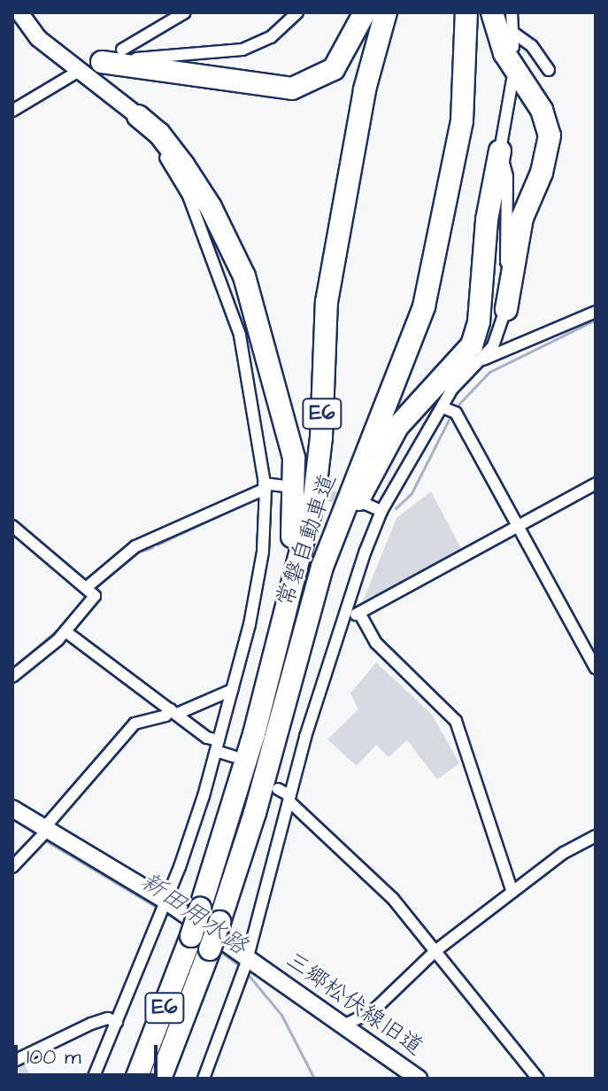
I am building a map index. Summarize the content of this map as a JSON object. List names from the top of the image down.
{
  "streets": {
    "highway": ["E6", "常磐自動車道"],
    "street": ["三郷松伏線旧道"]
  },
  "water": ["新田用水路"],
  "scale_bar": "100 m"
}
